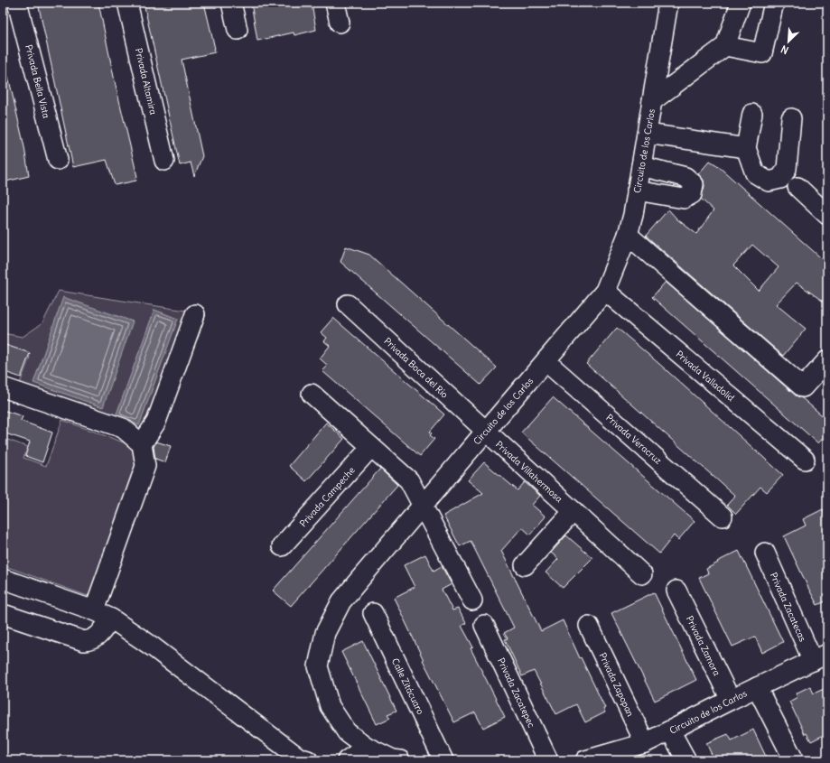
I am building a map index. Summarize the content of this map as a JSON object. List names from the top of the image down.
{
  "streets": {
    "street": [
      "Privada Bella Vista",
      "Privada Altamira",
      "Circuito de los Carlos",
      "Privada Boca del Río",
      "Privada Valladolid",
      "Privada Veracruz",
      "Privada Villahermosa",
      "Privada Campeche",
      "Privada Zacatecas",
      "Privada Zamora",
      "Privada Zapopan",
      "Calle Zitácuaro",
      "Privada Zacatepec"
    ]
  },
  "crossings": [
    ["Circuito de los Carlos", "Privada Boca del Río"],
    ["Circuito de los Carlos", "Privada Valladolid"],
    ["Circuito de los Carlos", "Privada Veracruz"],
    ["Circuito de los Carlos", "Privada Villahermosa"],
    ["Circuito de los Carlos", "Privada Zacatecas"],
    ["Circuito de los Carlos", "Privada Zamora"],
    ["Circuito de los Carlos", "Privada Zapopan"],
    ["Privada Boca del Río", "Privada Villahermosa"]
  ],
  "north": "bottom left"
}
